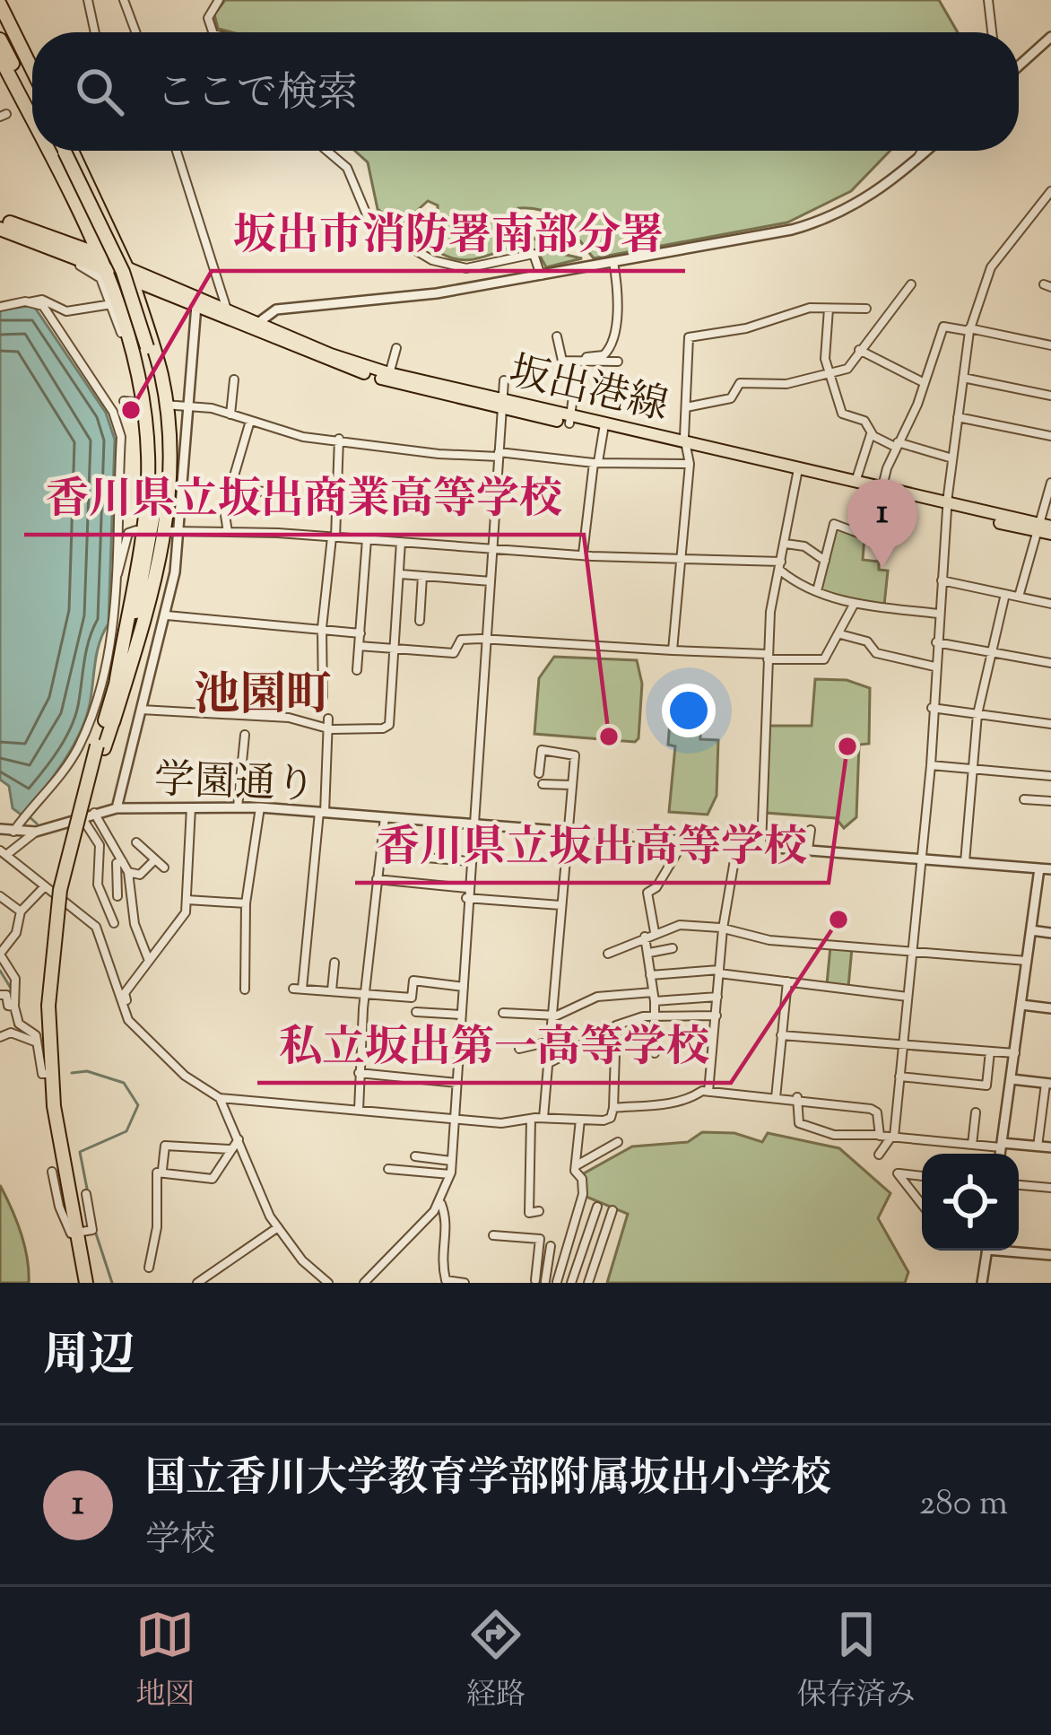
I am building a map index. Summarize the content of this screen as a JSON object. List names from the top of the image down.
{
  "streets": {
    "main road": ["坂出港線"],
    "street": ["学園通り"]
  },
  "districts": ["池園町"],
  "places": [
    "坂出市消防署南部分署",
    "香川県立坂出商業高等学校",
    "香川県立坂出高等学校",
    "私立坂出第一高等学校"
  ],
  "page": {
    "search": "ここで検索",
    "pins": "1",
    "heading": "周辺",
    "list": [
      {
        "mark": "1",
        "name": "国立香川大学教育学部附属坂出小学校",
        "note": "学校",
        "value": "280 m"
      }
    ],
    "nav": ["地図", "経路", "保存済み"]
  }
}
